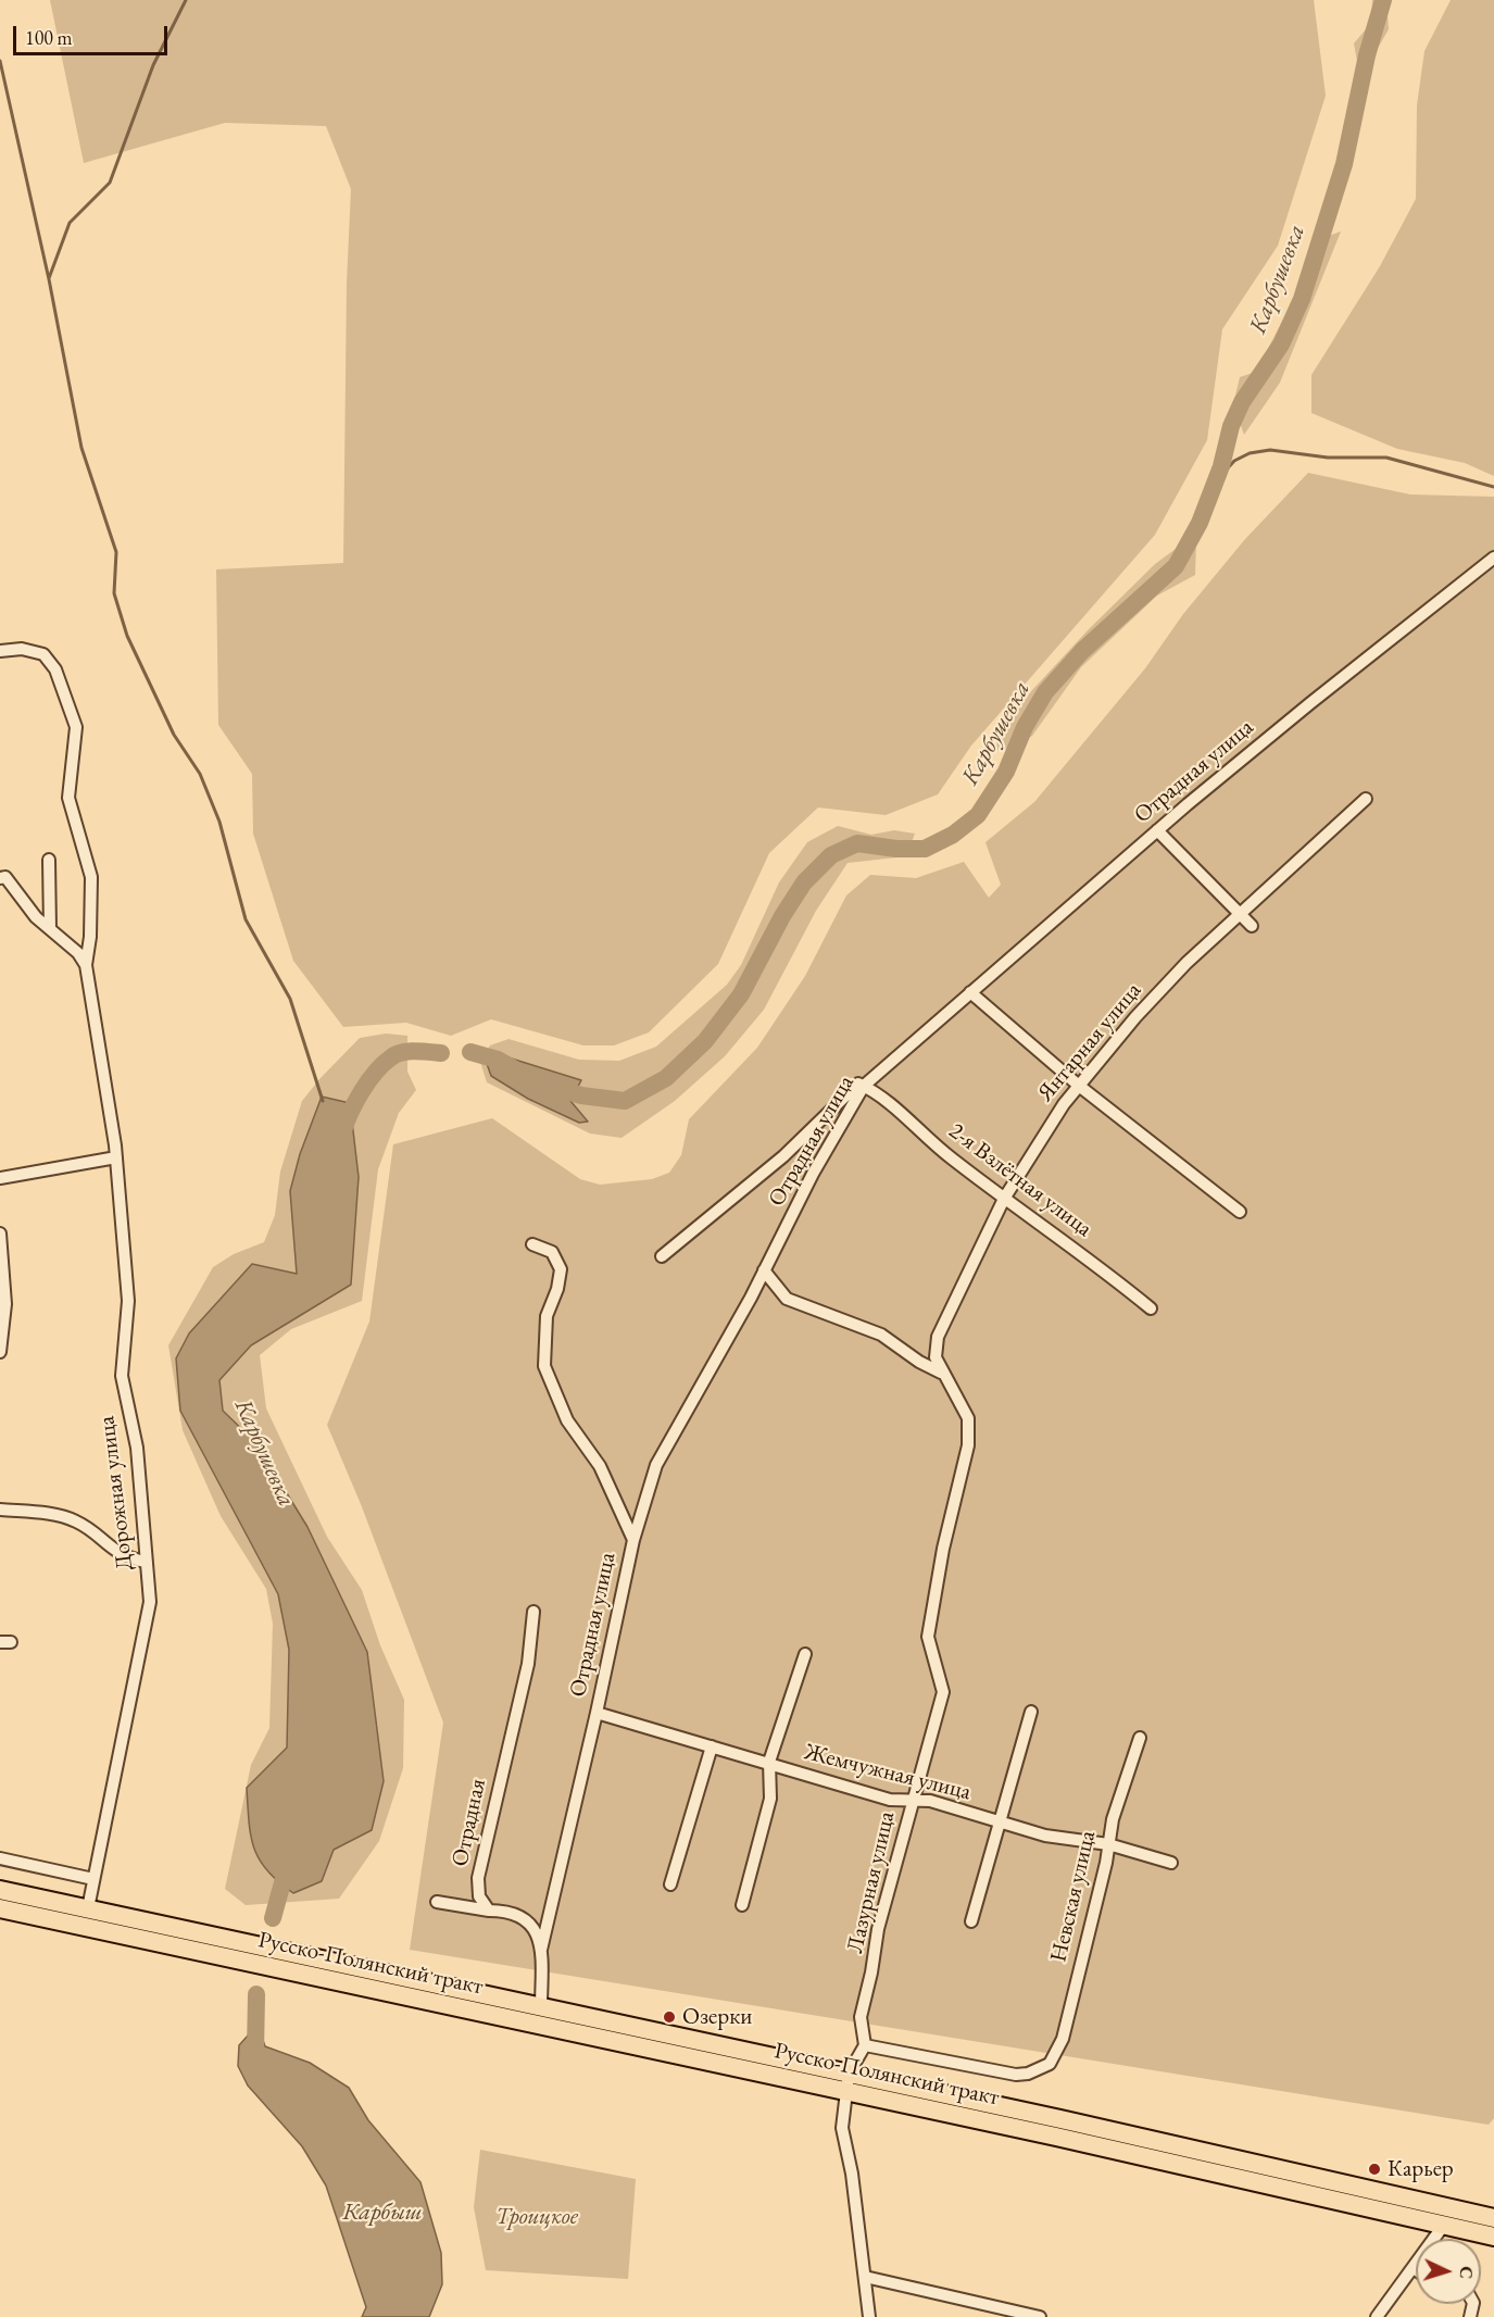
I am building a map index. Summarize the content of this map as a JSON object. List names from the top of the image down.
{
  "streets": {
    "main road": ["Русско-Полянский тракт"],
    "street": [
      "Отрадная улица",
      "Янтарная улица",
      "2-я Взлётная улица",
      "Дорожная улица",
      "Жемчужная улица",
      "Отрадная",
      "Лазурная улица",
      "Невская улица"
    ]
  },
  "crossings": [
    ["Отрадная улица", "2-я Взлётная улица"],
    ["Отрадная улица", "Жемчужная улица"],
    ["Янтарная улица", "2-я Взлётная улица"],
    ["Янтарная улица", "Лазурная улица"],
    ["Дорожная улица", "Русско-Полянский тракт"],
    ["Жемчужная улица", "Лазурная улица"],
    ["Жемчужная улица", "Невская улица"],
    ["Лазурная улица", "Невская улица"]
  ],
  "water": ["Карбушевка", "Карбыш"],
  "parks": ["Троицкое"],
  "places": ["Озерки", "Карьер"],
  "scale_bar": "100 m",
  "north": "right"
}
